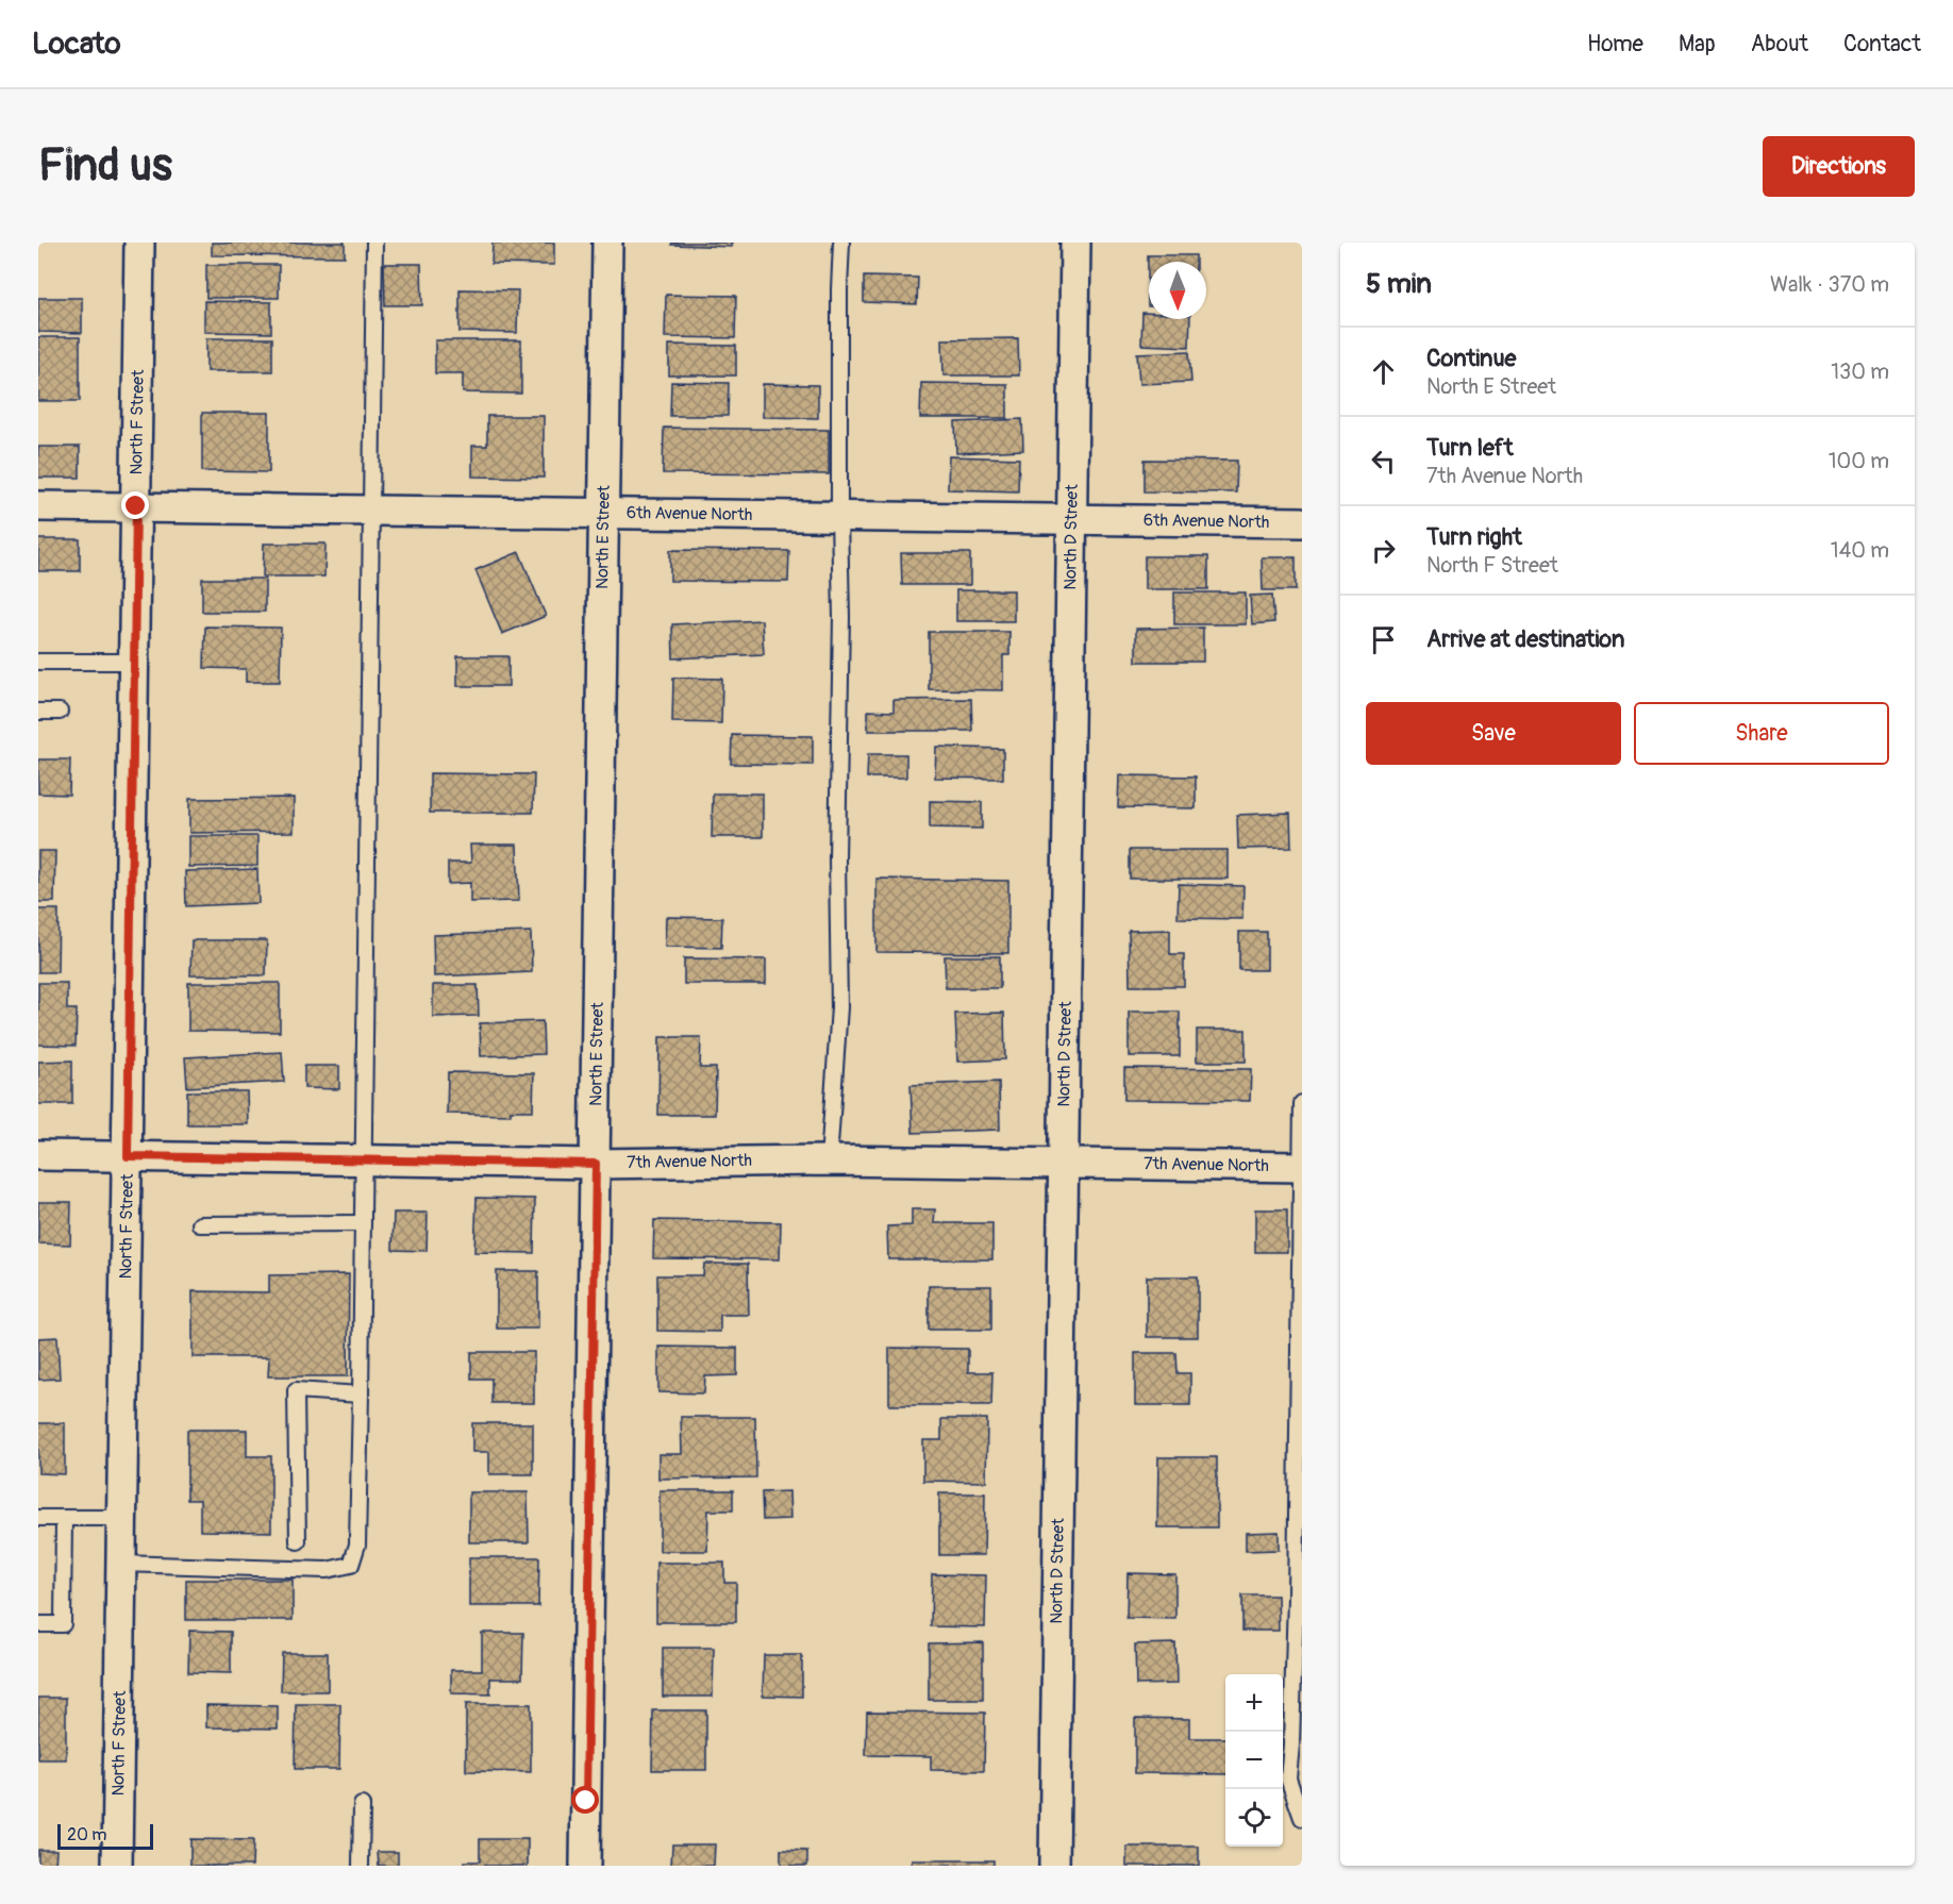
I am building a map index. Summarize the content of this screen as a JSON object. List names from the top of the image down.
{
  "streets": {
    "street": [
      "North F Street",
      "6th Avenue North",
      "North E Street",
      "North D Street",
      "7th Avenue North"
    ]
  },
  "crossings": [
    ["North F Street", "6th Avenue North"],
    ["North F Street", "7th Avenue North"],
    ["6th Avenue North", "North E Street"],
    ["6th Avenue North", "North D Street"],
    ["North E Street", "7th Avenue North"],
    ["North D Street", "7th Avenue North"]
  ],
  "scale_bar": "20 m",
  "north": "bottom",
  "page": {
    "header": "Locato",
    "nav": [
      "Home",
      "Map",
      "About",
      "Contact"
    ],
    "buttons": [
      "Directions",
      ["Save", "Share"]
    ],
    "title": "Find us",
    "heading": ["5 min", "Walk · 370 m"],
    "list": [
      ["Continue", "North E Street", "130 m"],
      ["Turn left", "7th Avenue North", "100 m"],
      ["Turn right", "North F Street", "140 m"],
      "Arrive at destination"
    ],
    "map_buttons": ["+", "−"],
    "scale": "20 m"
  }
}
